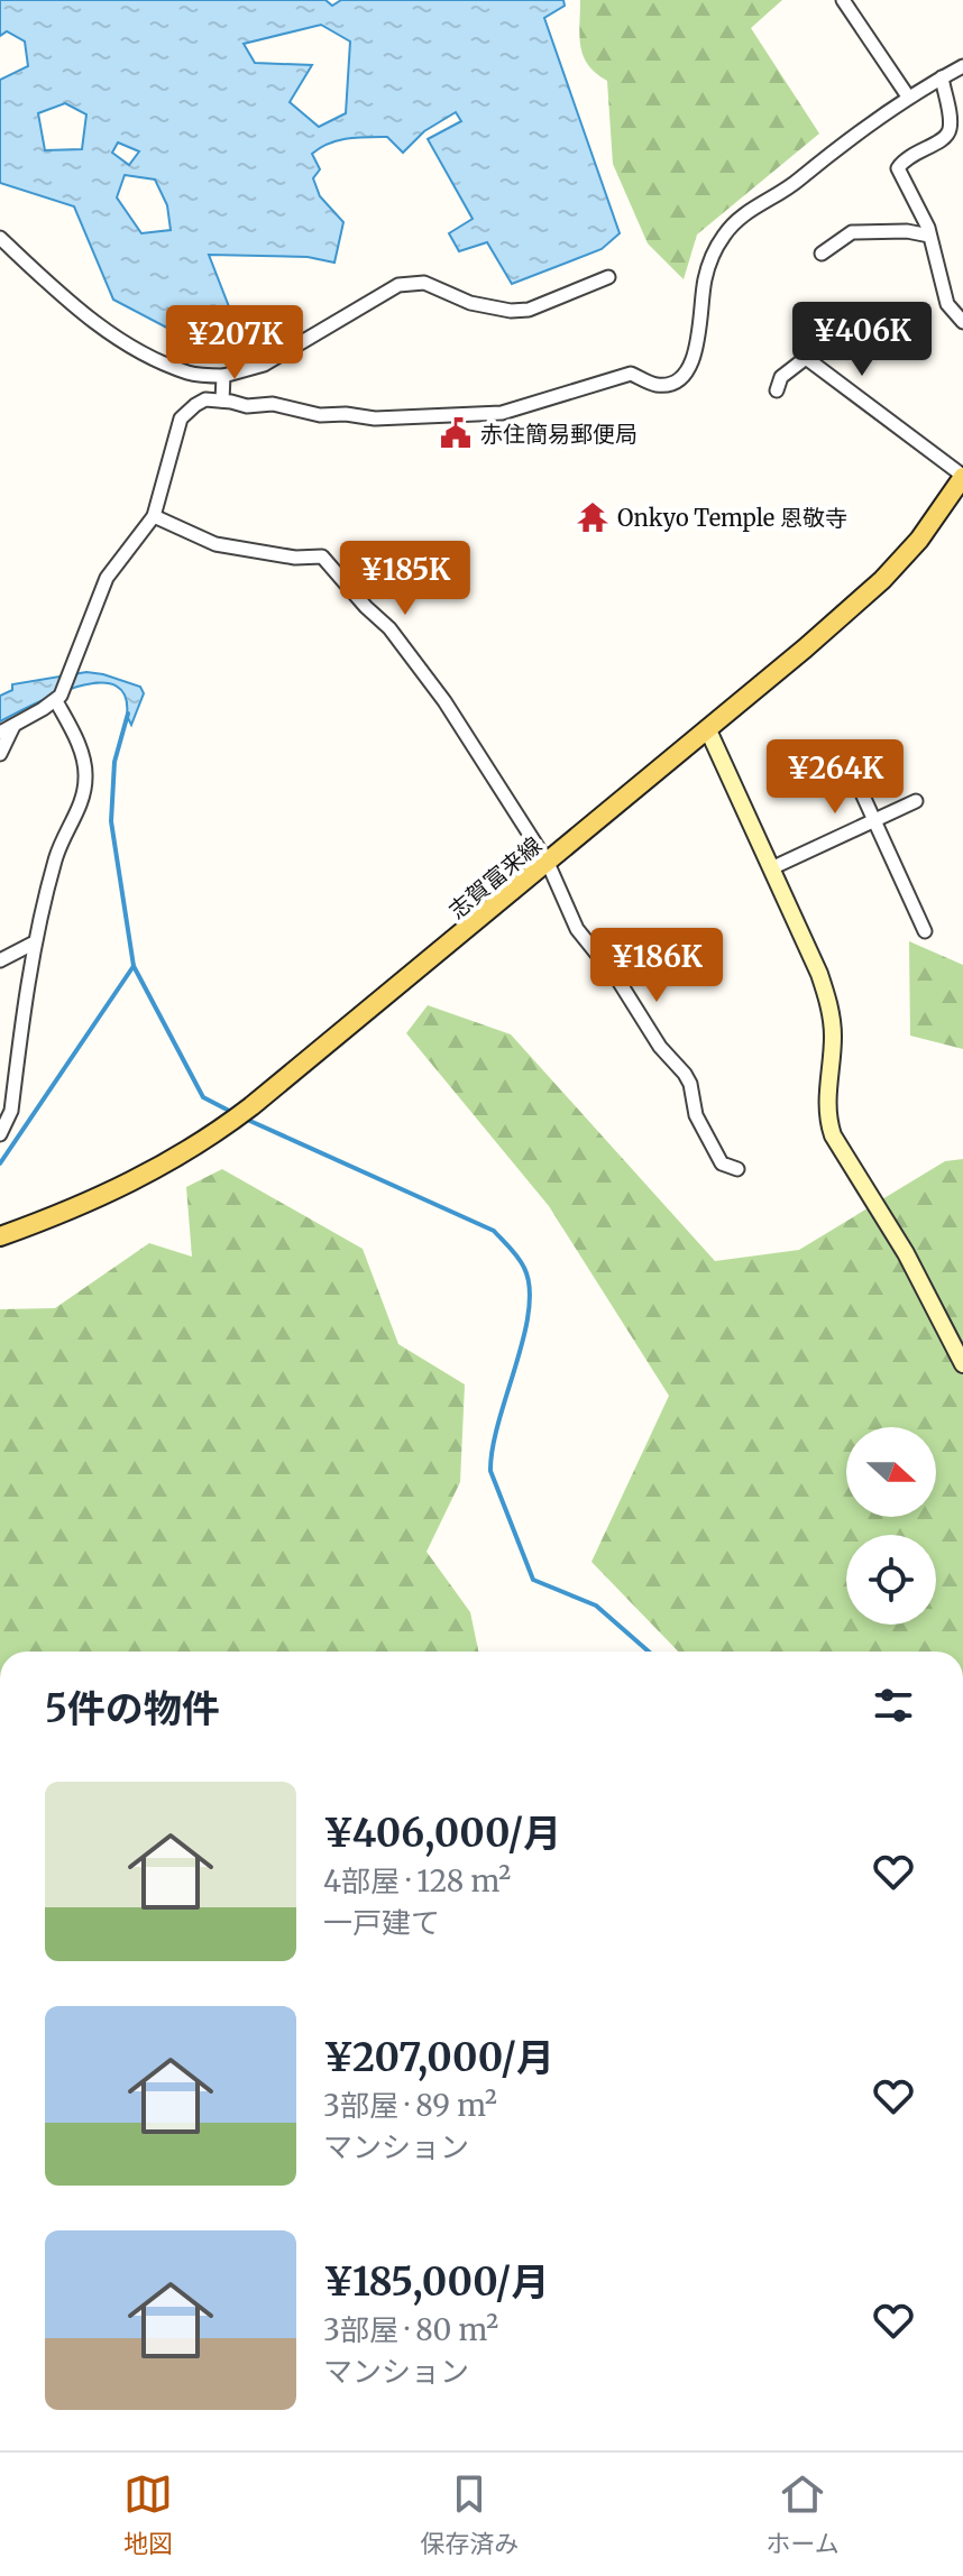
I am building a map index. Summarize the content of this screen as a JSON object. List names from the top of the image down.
{
  "streets": {
    "main road": ["志賀富来線"]
  },
  "places": {
    "public building": ["赤住簡易郵便局"],
    "temple": ["Onkyo Temple 恩敬寺"]
  },
  "north": "right",
  "page": {
    "price": [
      "¥406K",
      "¥207K",
      "¥185K",
      "¥264K",
      "¥186K"
    ],
    "heading": "5件の物件",
    "list": [
      {
        "name": "¥406,000/月",
        "note": "4部屋 · 128 m² · 一戸建て"
      },
      {
        "name": "¥207,000/月",
        "note": "3部屋 · 89 m² · マンション"
      },
      {
        "name": "¥185,000/月",
        "note": "3部屋 · 80 m² · マンション"
      }
    ],
    "tabs": ["地図", "保存済み", "ホーム"]
  }
}
